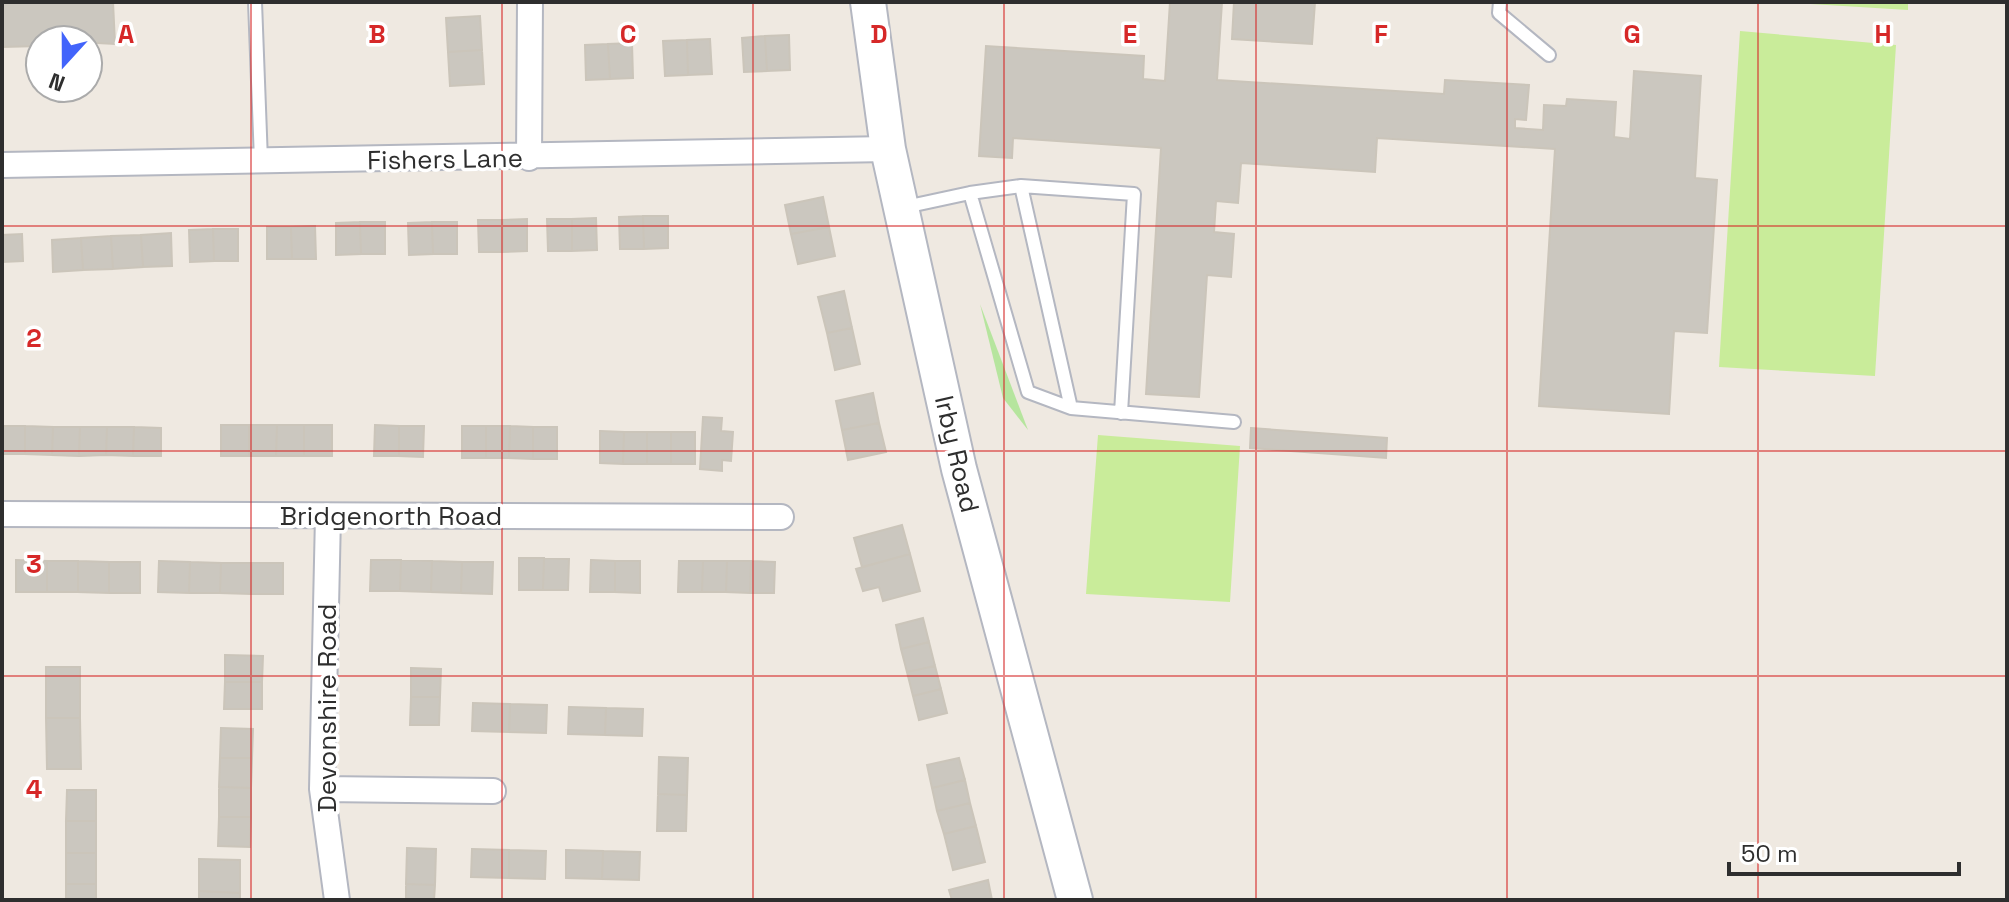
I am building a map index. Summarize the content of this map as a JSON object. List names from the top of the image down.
{
  "streets": {
    "street": [
      "Fishers Lane",
      "Irby Road",
      "Bridgenorth Road",
      "Devonshire Road"
    ]
  },
  "crossings": [
    ["Fishers Lane", "Irby Road"],
    ["Bridgenorth Road", "Devonshire Road"]
  ],
  "scale_bar": "50 m",
  "north": "bottom",
  "grid": {
    "columns": [
      "A",
      "B",
      "C",
      "D",
      "E",
      "F",
      "G",
      "H"
    ],
    "rows": ["2", "3", "4"]
  }
}
